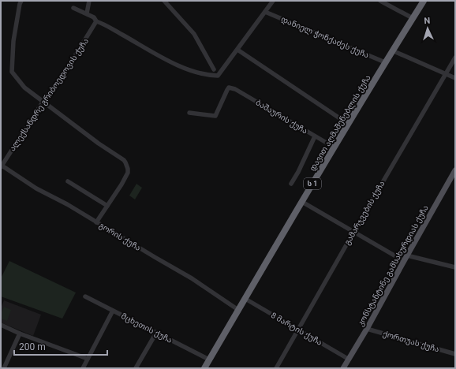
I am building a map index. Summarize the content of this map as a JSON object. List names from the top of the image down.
{
  "streets": {
    "highway": ["დავით აღმაშენებლის ქუჩა", "ს 1"],
    "main road": ["კონსტანტინე გამსახურდიას ქუჩა"],
    "street": [
      "დანიელ ჭონქაძეს ქუჩა",
      "ალექსანდრე გრიბოედოვის ქუჩა",
      "ბაშაურის ქუჩა",
      "გამარჯვების ქუჩა",
      "გორის ქუჩა",
      "მცხეთის ქუჩა",
      "8 მარტის ქუჩა",
      "ქორთუას ქუჩა"
    ]
  },
  "crossings": [
    ["დანიელ ჭონქაძეს ქუჩა", "დავით აღმაშენებლის ქუჩა"],
    ["ალექსანდრე გრიბოედოვის ქუჩა", "გორის ქუჩა"],
    ["ბაშაურის ქუჩა", "დავით აღმაშენებლის ქუჩა"],
    ["დავით აღმაშენებლის ქუჩა", "გორის ქუჩა"],
    ["დავით აღმაშენებლის ქუჩა", "მცხეთის ქუჩა"],
    ["დავით აღმაშენებლის ქუჩა", "8 მარტის ქუჩა"],
    ["გამარჯვების ქუჩა", "8 მარტის ქუჩა"],
    ["კონსტანტინე გამსახურდიას ქუჩა", "8 მარტის ქუჩა"],
    ["კონსტანტინე გამსახურდიას ქუჩა", "ქორთუას ქუჩა"]
  ],
  "scale_bar": "200 m",
  "north": "top"
}
